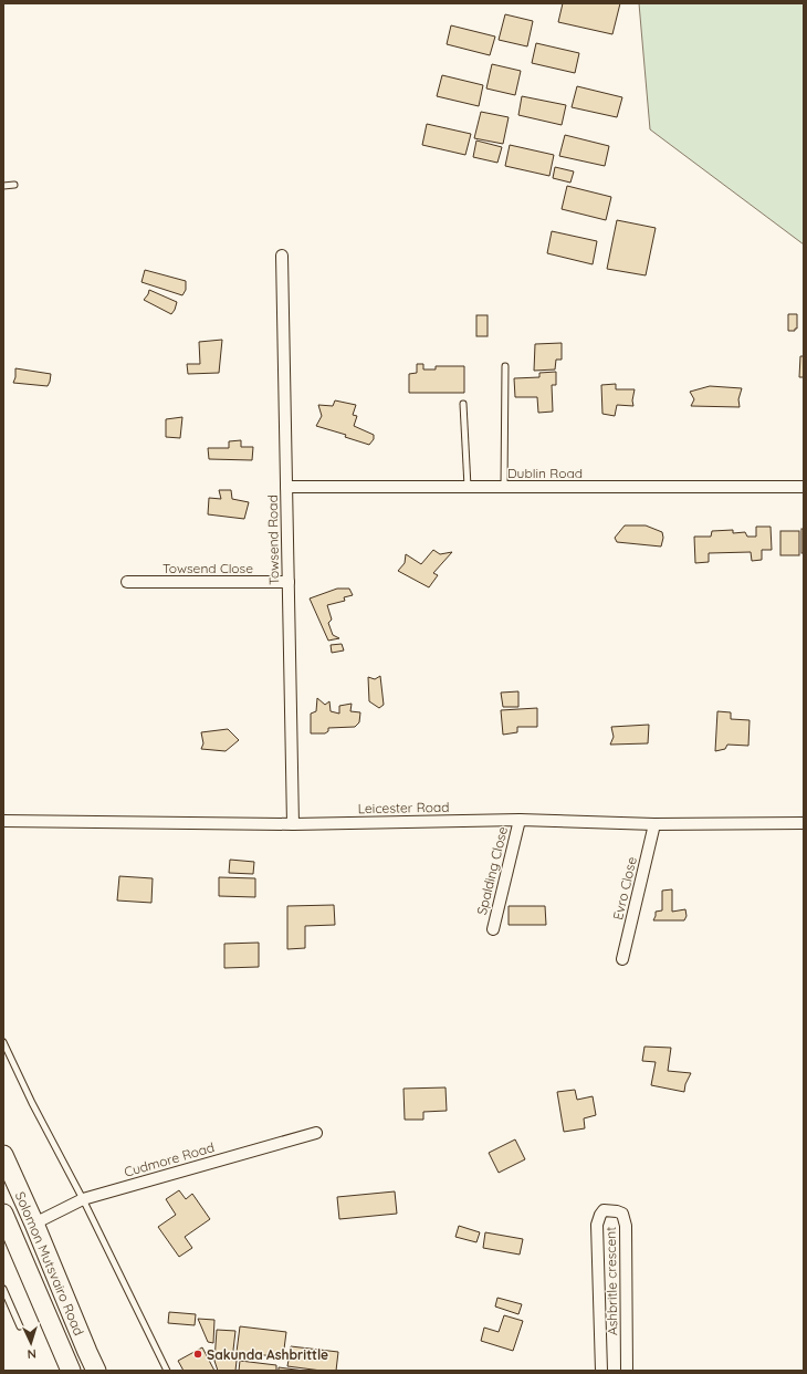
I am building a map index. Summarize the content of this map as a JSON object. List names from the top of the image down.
{
  "streets": {
    "highway": ["Solomon Mutsvairo Road"],
    "street": [
      "Dublin Road",
      "Towsend Road",
      "Towsend Close",
      "Leicester Road",
      "Spalding Close",
      "Evro Close",
      "Cudmore Road",
      "Ashbritle crescent"
    ]
  },
  "crossings": [
    ["Dublin Road", "Towsend Road"],
    ["Towsend Road", "Towsend Close"],
    ["Towsend Road", "Leicester Road"],
    ["Leicester Road", "Spalding Close"],
    ["Leicester Road", "Evro Close"],
    ["Cudmore Road", "Solomon Mutsvairo Road"]
  ],
  "places": ["Sakunda Ashbrittle"],
  "north": "bottom"
}
